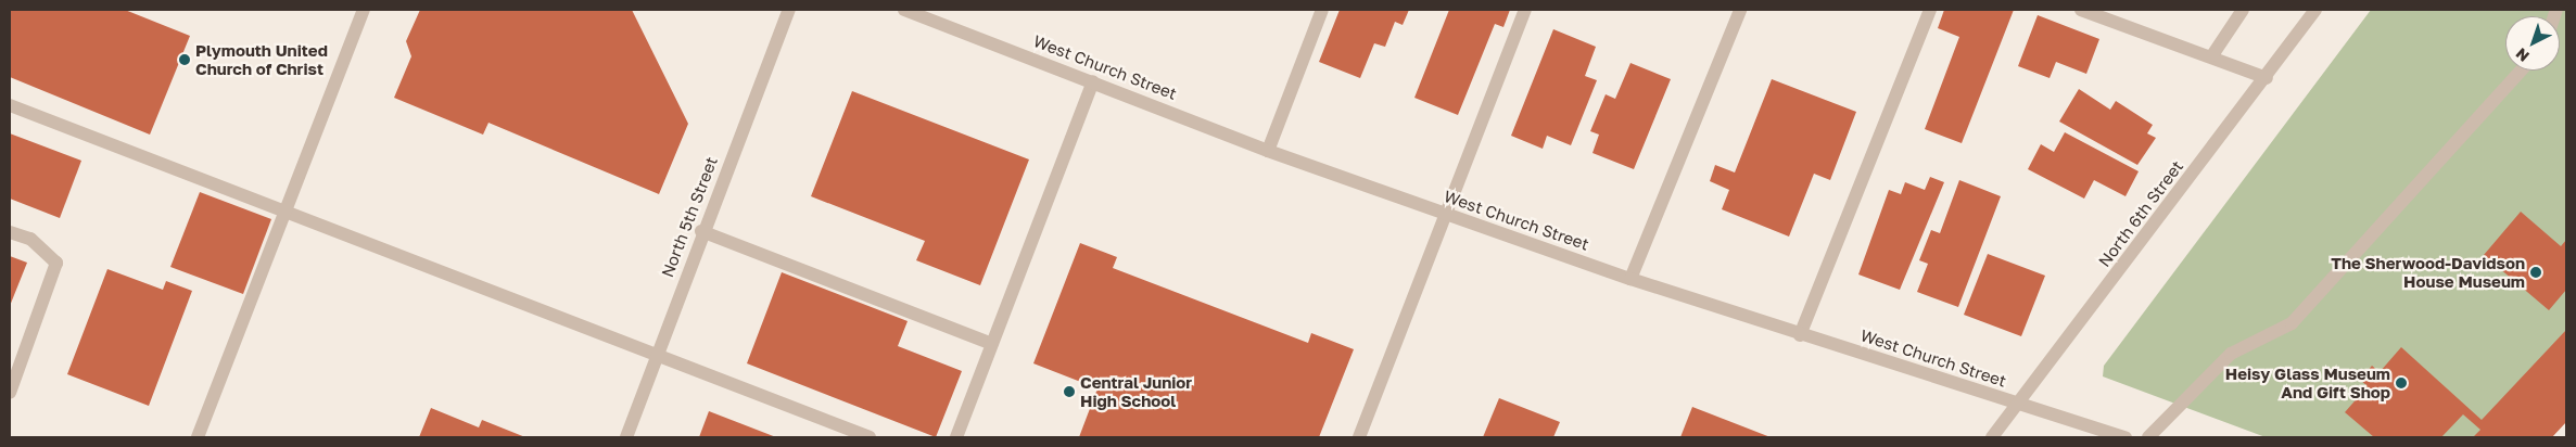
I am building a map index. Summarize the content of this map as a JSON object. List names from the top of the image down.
{
  "streets": {
    "street": ["West Church Street", "North 6th Street", "North 5th Street"]
  },
  "crossings": [
    ["West Church Street", "North 6th Street"]
  ],
  "places": [
    "Plymouth United Church of Christ",
    "The Sherwood-Davidson House Museum",
    "Heisy Glass Museum And Gift Shop",
    "Central Junior High School"
  ],
  "north": "bottom left"
}
